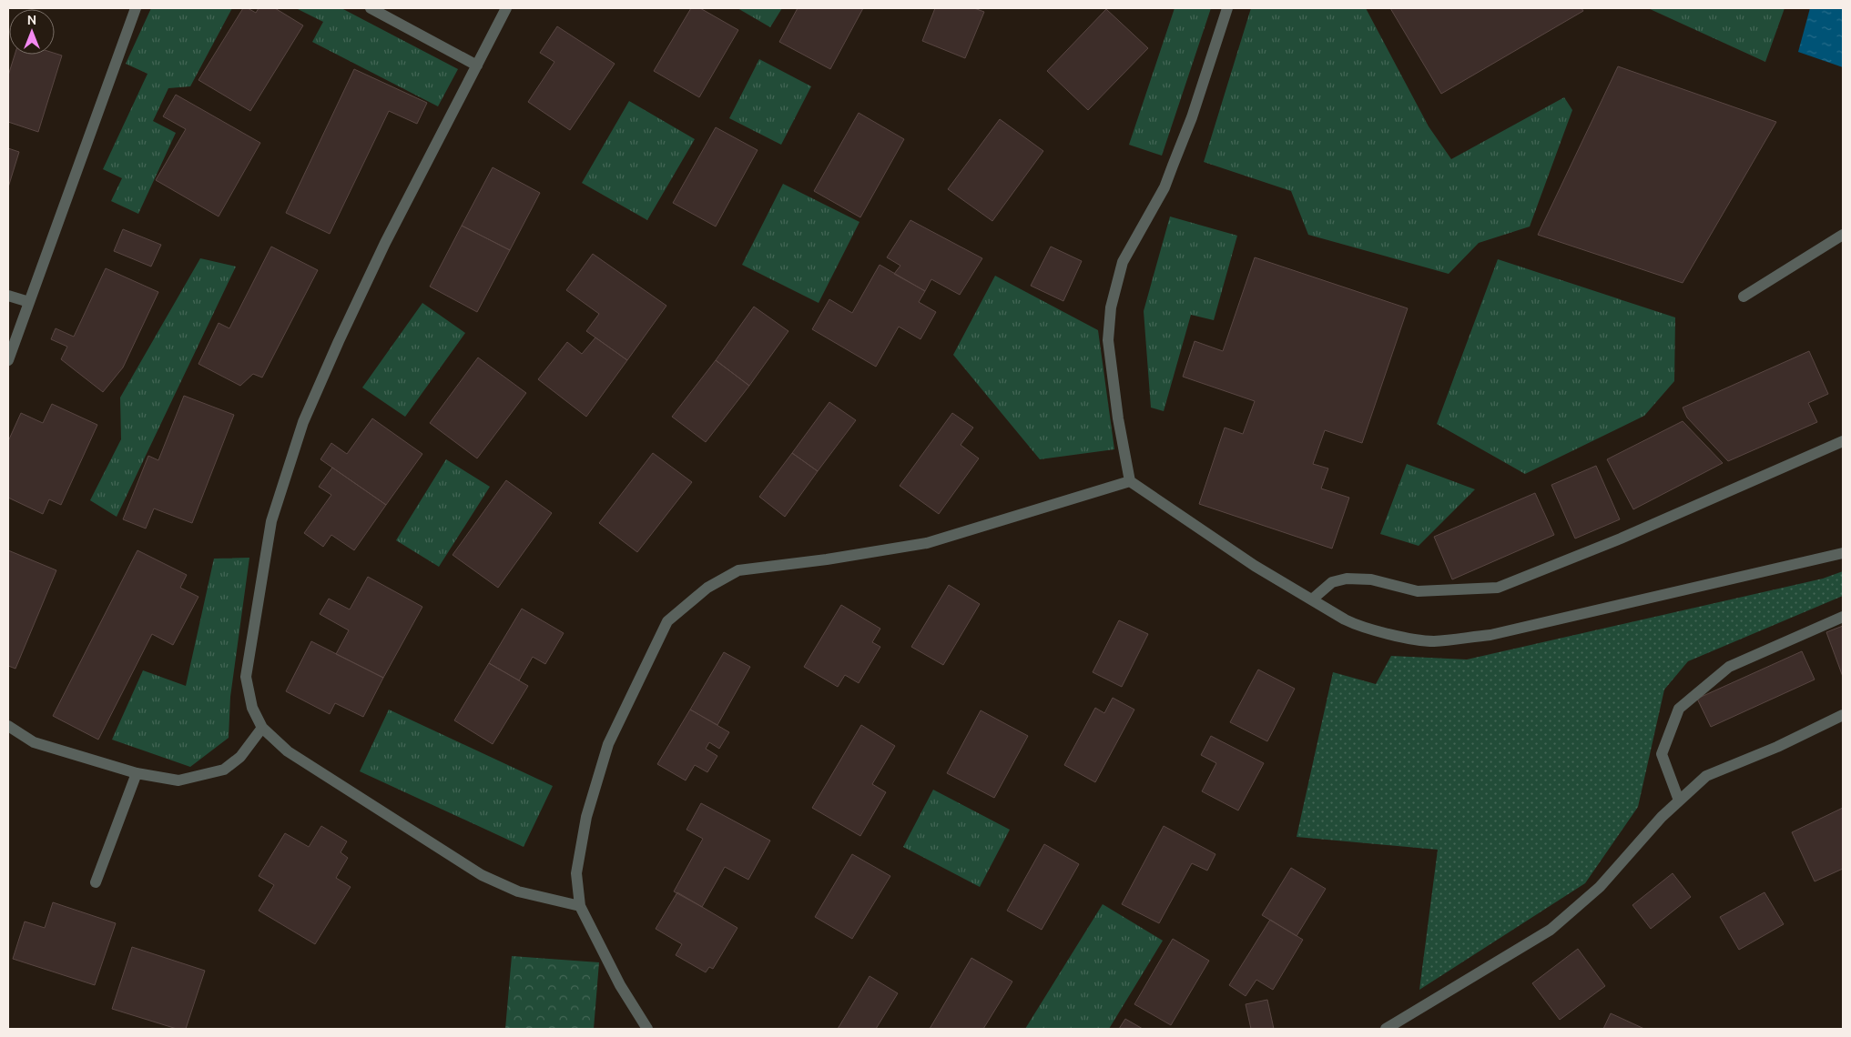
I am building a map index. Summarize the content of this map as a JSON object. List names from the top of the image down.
{
  "north": "top"
}
